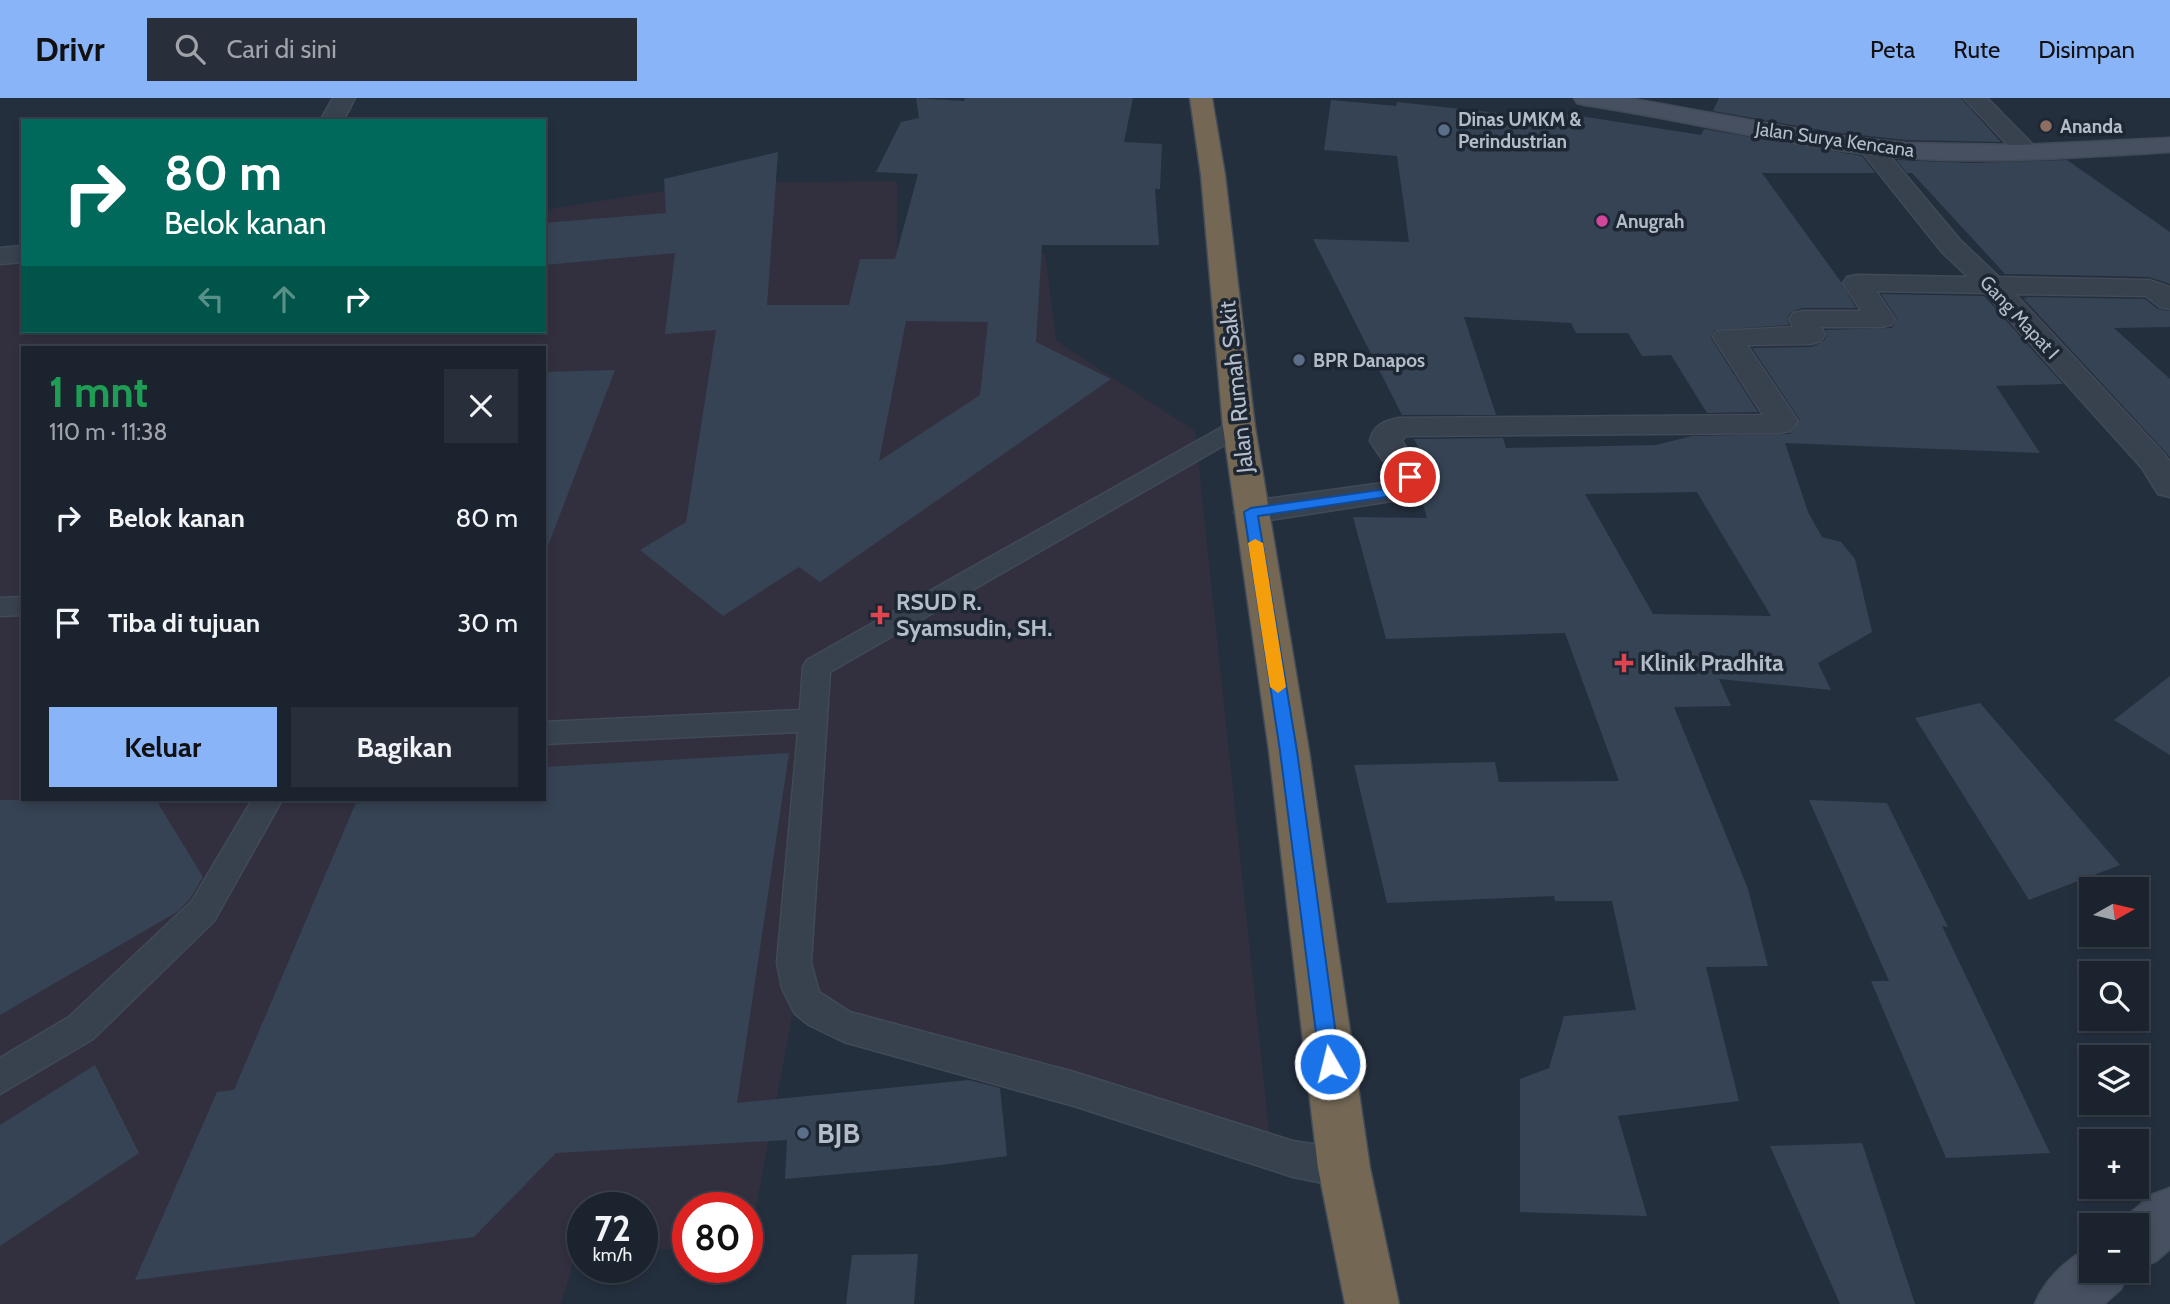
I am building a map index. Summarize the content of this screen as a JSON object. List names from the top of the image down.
{
  "streets": {
    "highway": ["Jalan Rumah Sakit"],
    "street": ["Jalan Surya Kencana", "Gang Mapat I"]
  },
  "crossings": [
    ["Jalan Surya Kencana", "Gang Mapat I"]
  ],
  "places": {
    "other": [
      "Ananda",
      "Dinas UMKM & Perindustrian",
      "Anugrah",
      "BPR Danapos",
      "BJB"
    ],
    "health": ["RSUD R. Syamsudin, SH.", "Klinik Pradhita"]
  },
  "north": "right",
  "page": {
    "header": "Drivr",
    "search": "Cari di sini",
    "nav": ["Peta", "Rute", "Disimpan"],
    "turn": ["80 m", "Belok kanan"],
    "heading": ["1 mnt", "110 m · 11:38"],
    "list": [
      {
        "name": "Belok kanan",
        "value": "80 m"
      },
      {
        "name": "Tiba di tujuan",
        "value": "30 m"
      }
    ],
    "buttons": ["Keluar", "Bagikan"],
    "map_buttons": ["+", "−"],
    "speed": "72 km/h",
    "limit": "80"
  }
}
